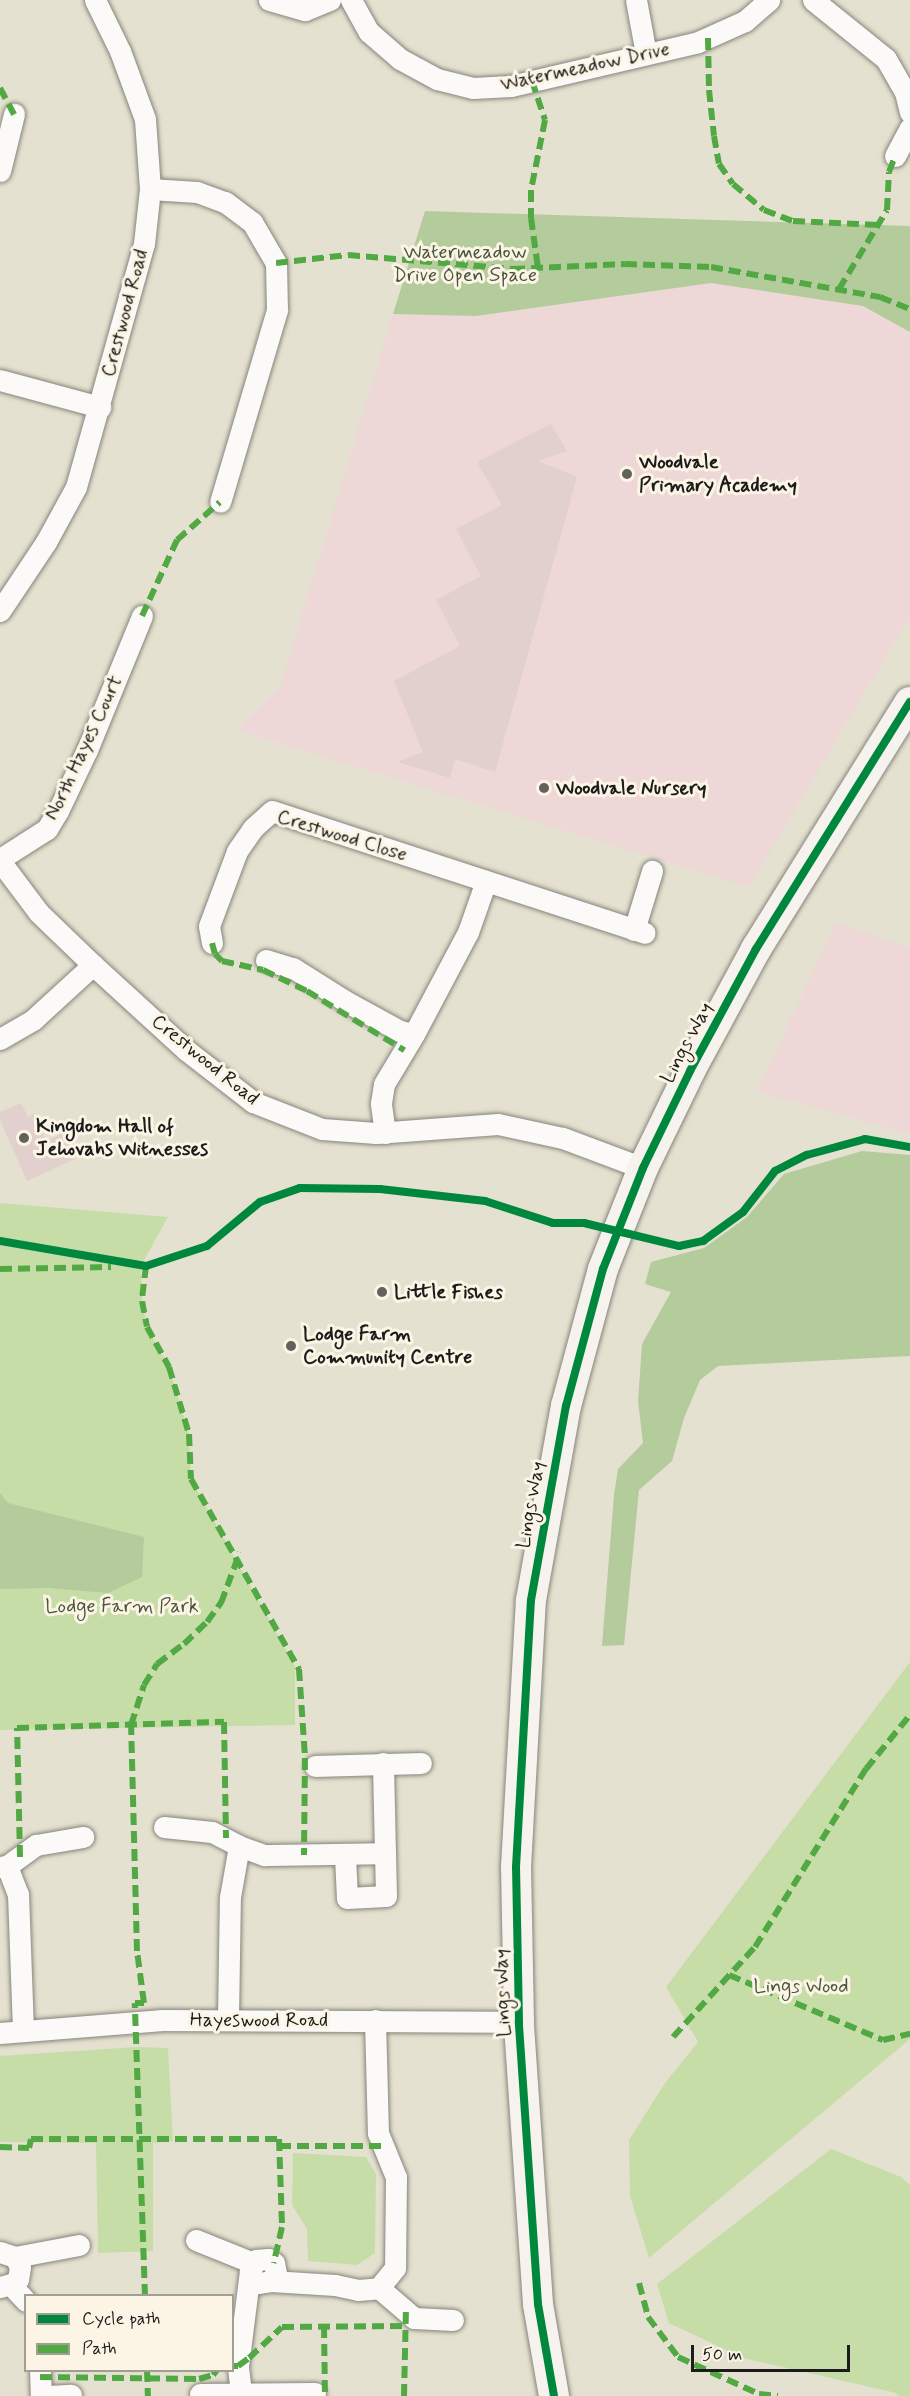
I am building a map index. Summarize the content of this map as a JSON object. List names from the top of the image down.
{
  "streets": {
    "street": [
      "Watermeadow Drive",
      "Crestwood Road",
      "North Hayes Court",
      "Crestwood Close",
      "Lings Way",
      "Hayeswood Road"
    ]
  },
  "crossings": [
    ["Crestwood Road", "North Hayes Court"],
    ["Crestwood Road", "Lings Way"],
    ["Lings Way", "Hayeswood Road"]
  ],
  "parks": ["Watermeadow Drive Open Space", "Lodge Farm Park", "Lings Wood"],
  "places": [
    "Woodvale Primary Academy",
    "Woodvale Nursery",
    "Kingdom Hall of Jehovahs Witnesses",
    "Little Fishes",
    "Lodge Farm Community Centre"
  ],
  "legend": ["Cycle path", "Path"],
  "scale_bar": "50 m"
}
